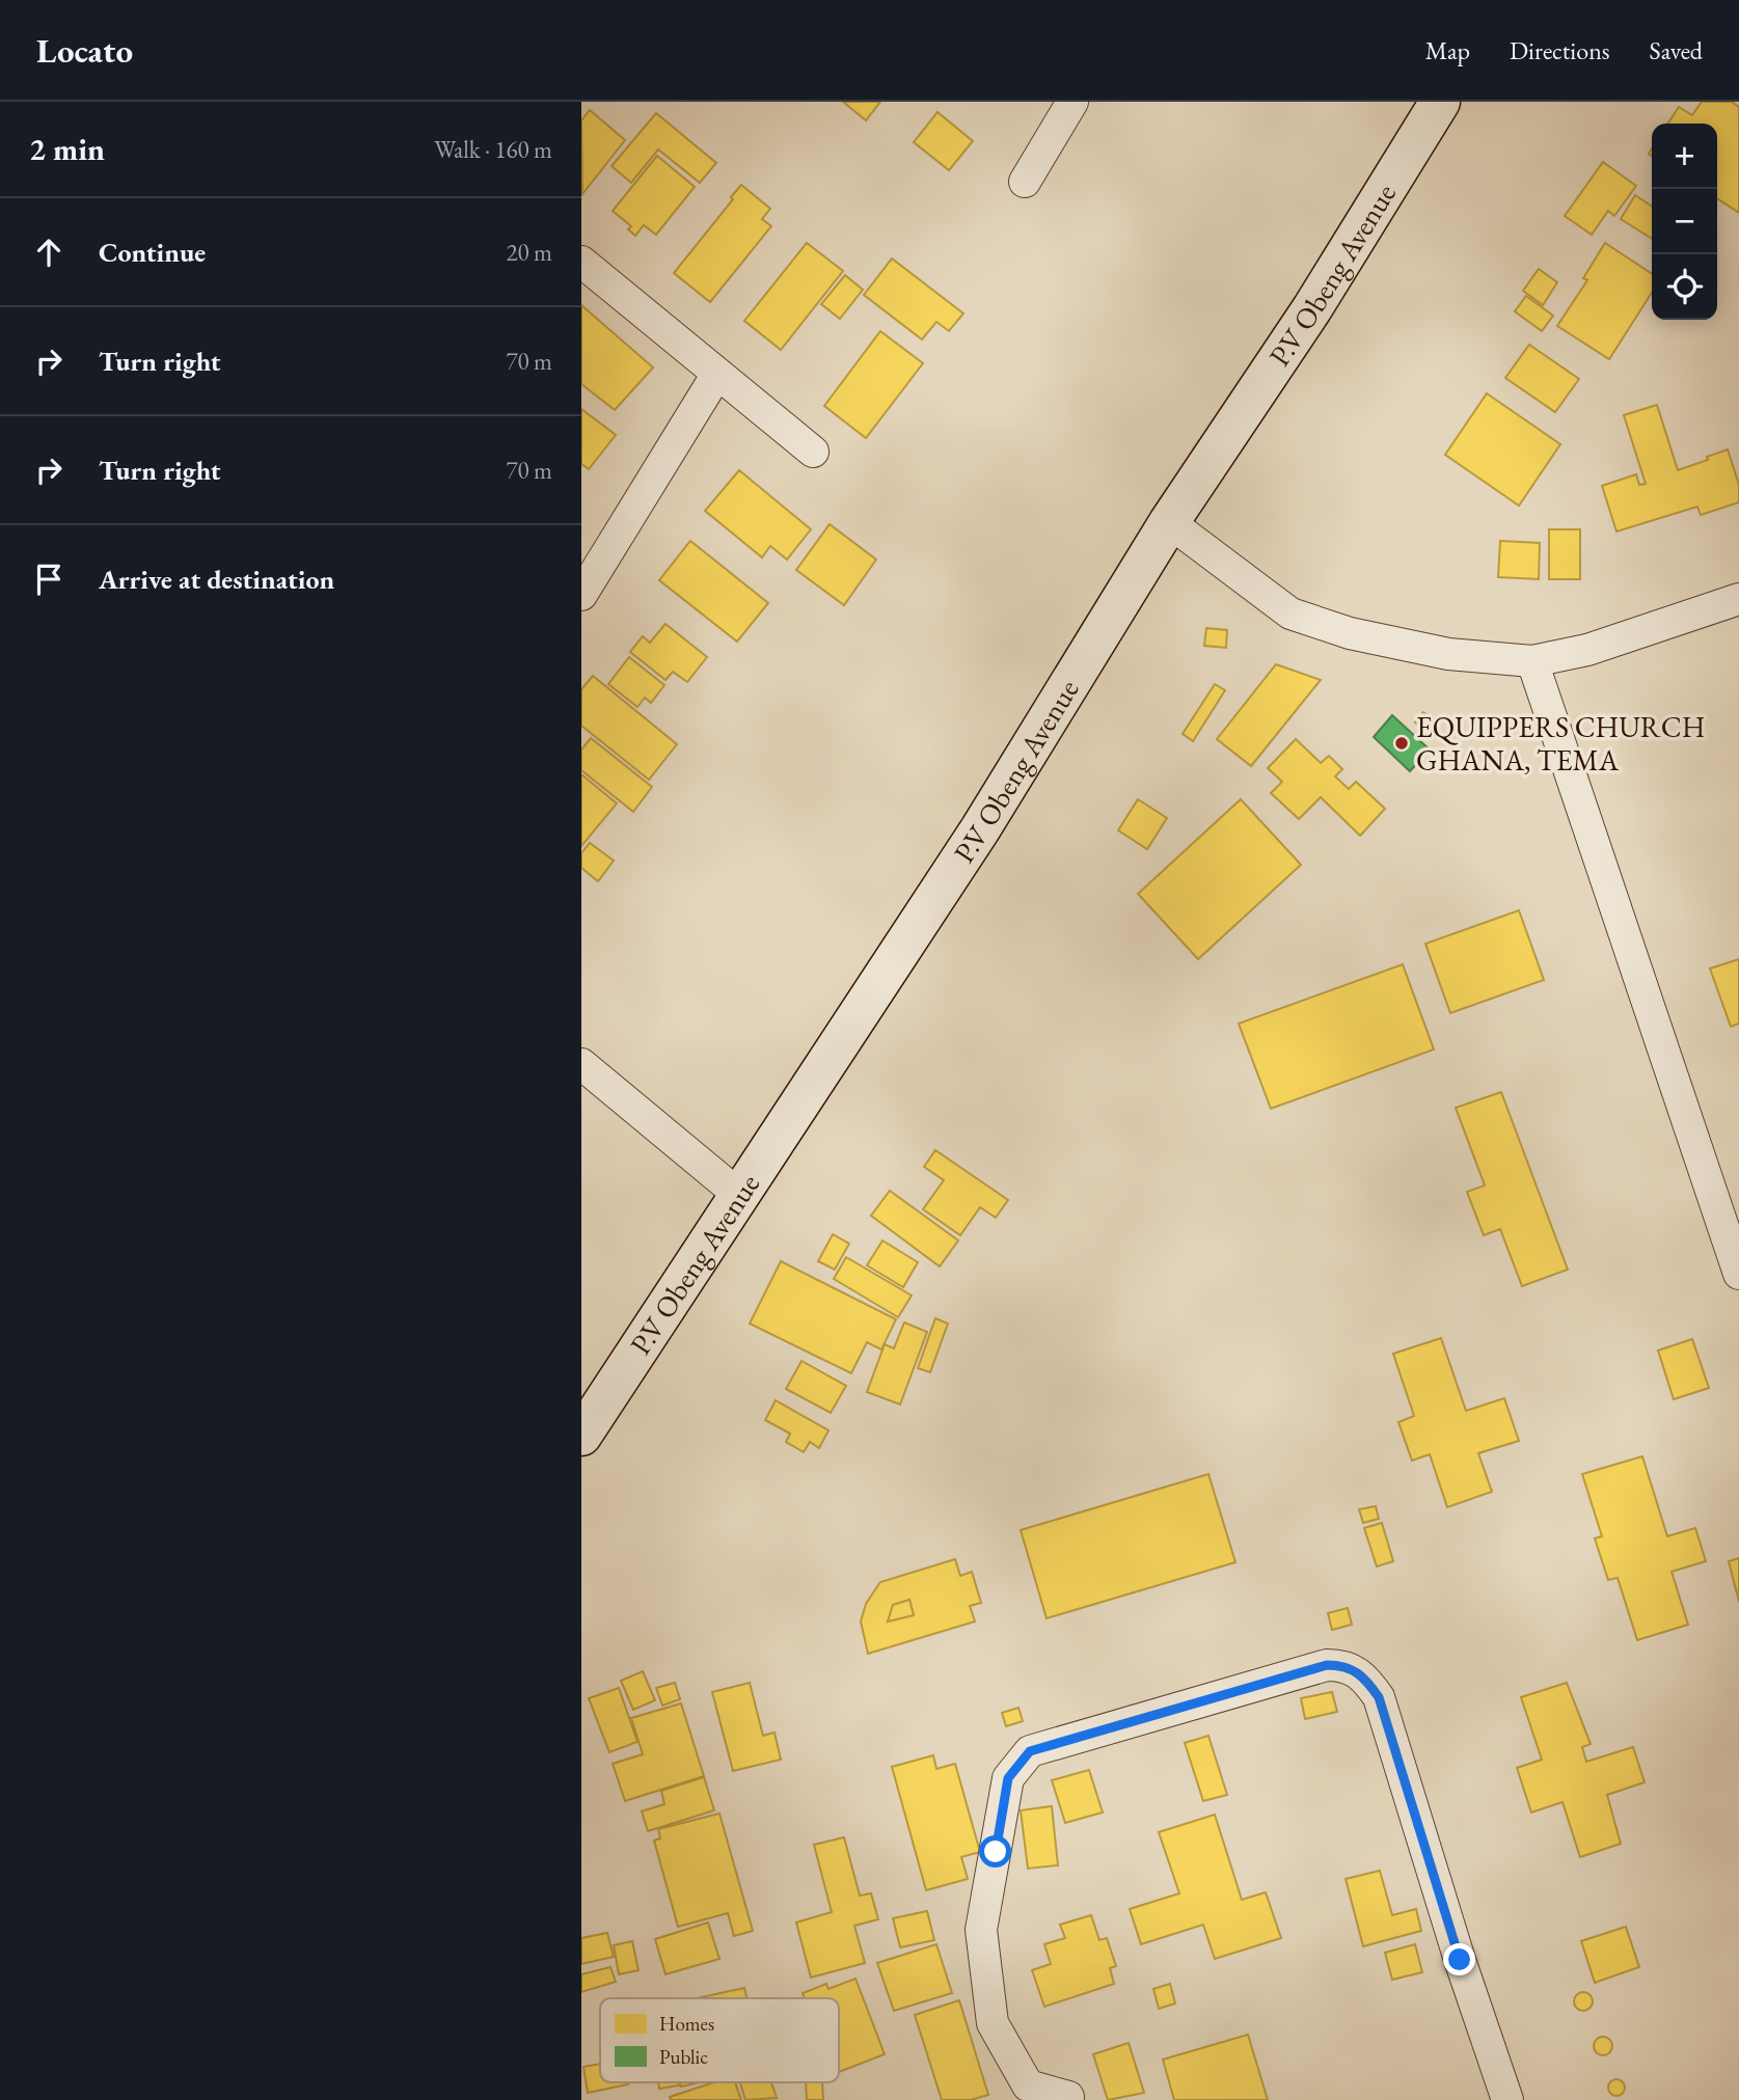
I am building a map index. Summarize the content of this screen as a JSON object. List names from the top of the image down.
{
  "streets": {
    "main road": ["P.V Obeng Avenue"]
  },
  "places": ["EQUIPPERS CHURCH GHANA, TEMA"],
  "legend": ["Homes", "Public"],
  "page": {
    "header": "Locato",
    "nav": ["Map", "Directions", "Saved"],
    "heading": ["2 min", "Walk · 160 m"],
    "map_buttons": ["+", "−"],
    "list": [
      ["Continue", "20 m"],
      ["Turn right", "70 m"],
      ["Turn right", "70 m"],
      "Arrive at destination"
    ]
  }
}
